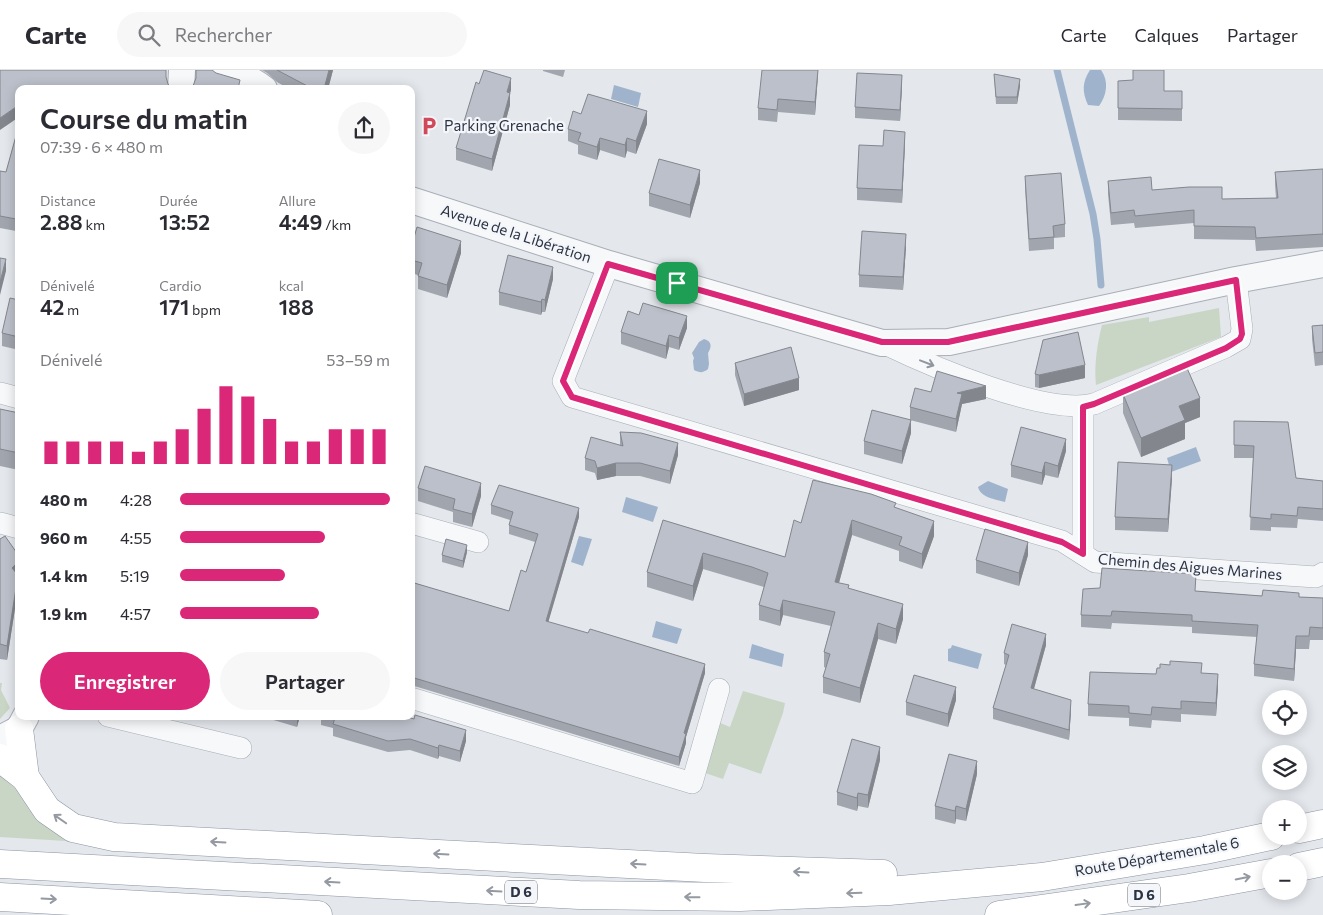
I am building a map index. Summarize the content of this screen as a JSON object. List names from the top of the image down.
{
  "streets": {
    "highway": ["Route Départementale 6", "D 6"],
    "street": ["Avenue de la Libération", "Chemin des Aigues Marines"]
  },
  "crossings": [
    ["Avenue de la Libération", "Chemin des Aigues Marines"],
    ["Route Départementale 6", "D 6"]
  ],
  "places": {
    "parking": ["Parking Grenache"]
  },
  "page": {
    "header": "Carte",
    "search": "Rechercher",
    "nav": ["Carte", "Calques", "Partager"],
    "heading": ["Course du matin", "07:39 · 6 × 480 m"],
    "stats": [
      ["Distance", "2.88 km"],
      ["Durée", "13:52"],
      ["Allure", "4:49 /km"],
      ["Dénivelé", "42 m"],
      ["Cardio", "171 bpm"],
      ["kcal", "188"]
    ],
    "chart": ["Dénivelé", "53–59 m"],
    "list": [
      {
        "name": "480 m",
        "note": "4:28"
      },
      {
        "name": "960 m",
        "note": "4:55"
      },
      {
        "name": "1.4 km",
        "note": "5:19"
      },
      {
        "name": "1.9 km",
        "note": "4:57"
      }
    ],
    "buttons": ["Enregistrer", "Partager"],
    "map_buttons": ["+", "−"]
  }
}
